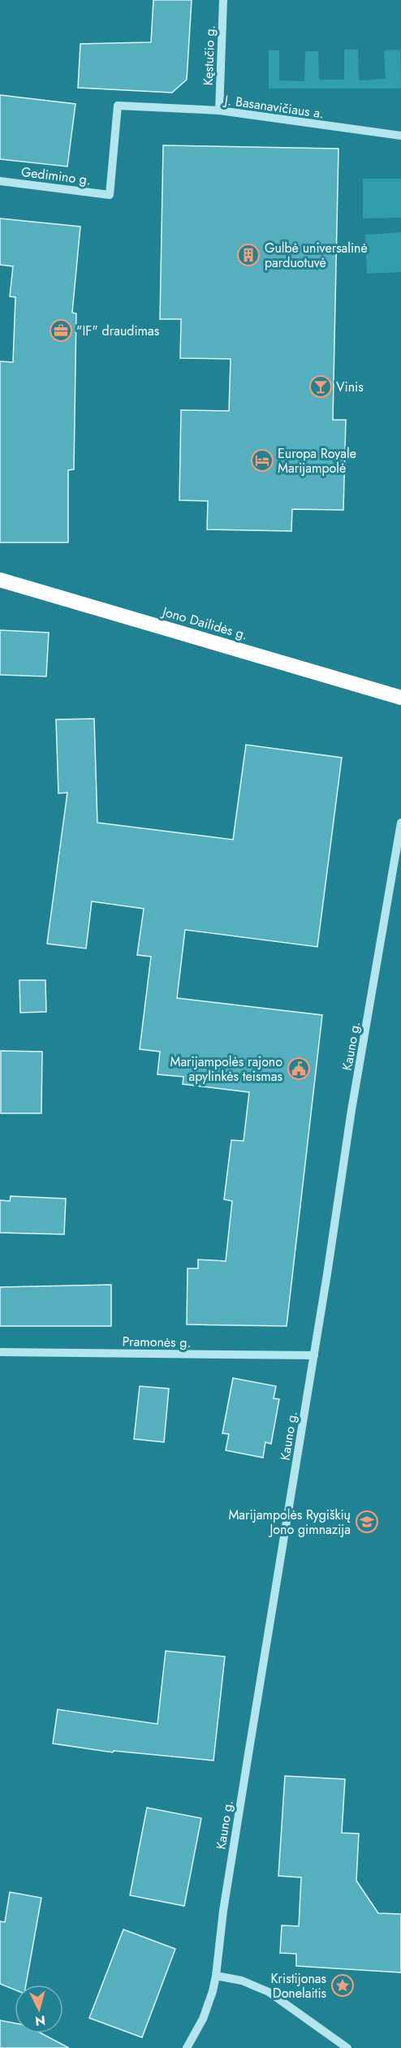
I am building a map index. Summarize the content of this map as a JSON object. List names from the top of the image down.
{
  "streets": {
    "highway": ["Jono Dailidės g."],
    "street": [
      "Kęstučio g.",
      "J. Basanavičiaus a.",
      "Gedimino g.",
      "Kauno g.",
      "Pramonės g."
    ]
  },
  "crossings": [
    ["Kęstučio g.", "J. Basanavičiaus a."],
    ["J. Basanavičiaus a.", "Gedimino g."],
    ["Kauno g.", "Pramonės g."]
  ],
  "places": {
    "building": ["Gulbė universalinė parduotuvė"],
    "office": ["\"IF\" draudimas"],
    "bar": ["Vinis"],
    "hotel": ["Europa Royale Marijampolė"],
    "public building": ["Marijampolės rajono apylinkės teismas"],
    "school or university": ["Marijampolės Rygiškių Jono gimnazija"],
    "place": ["Kristijonas Donelaitis"]
  },
  "north": "bottom"
}
